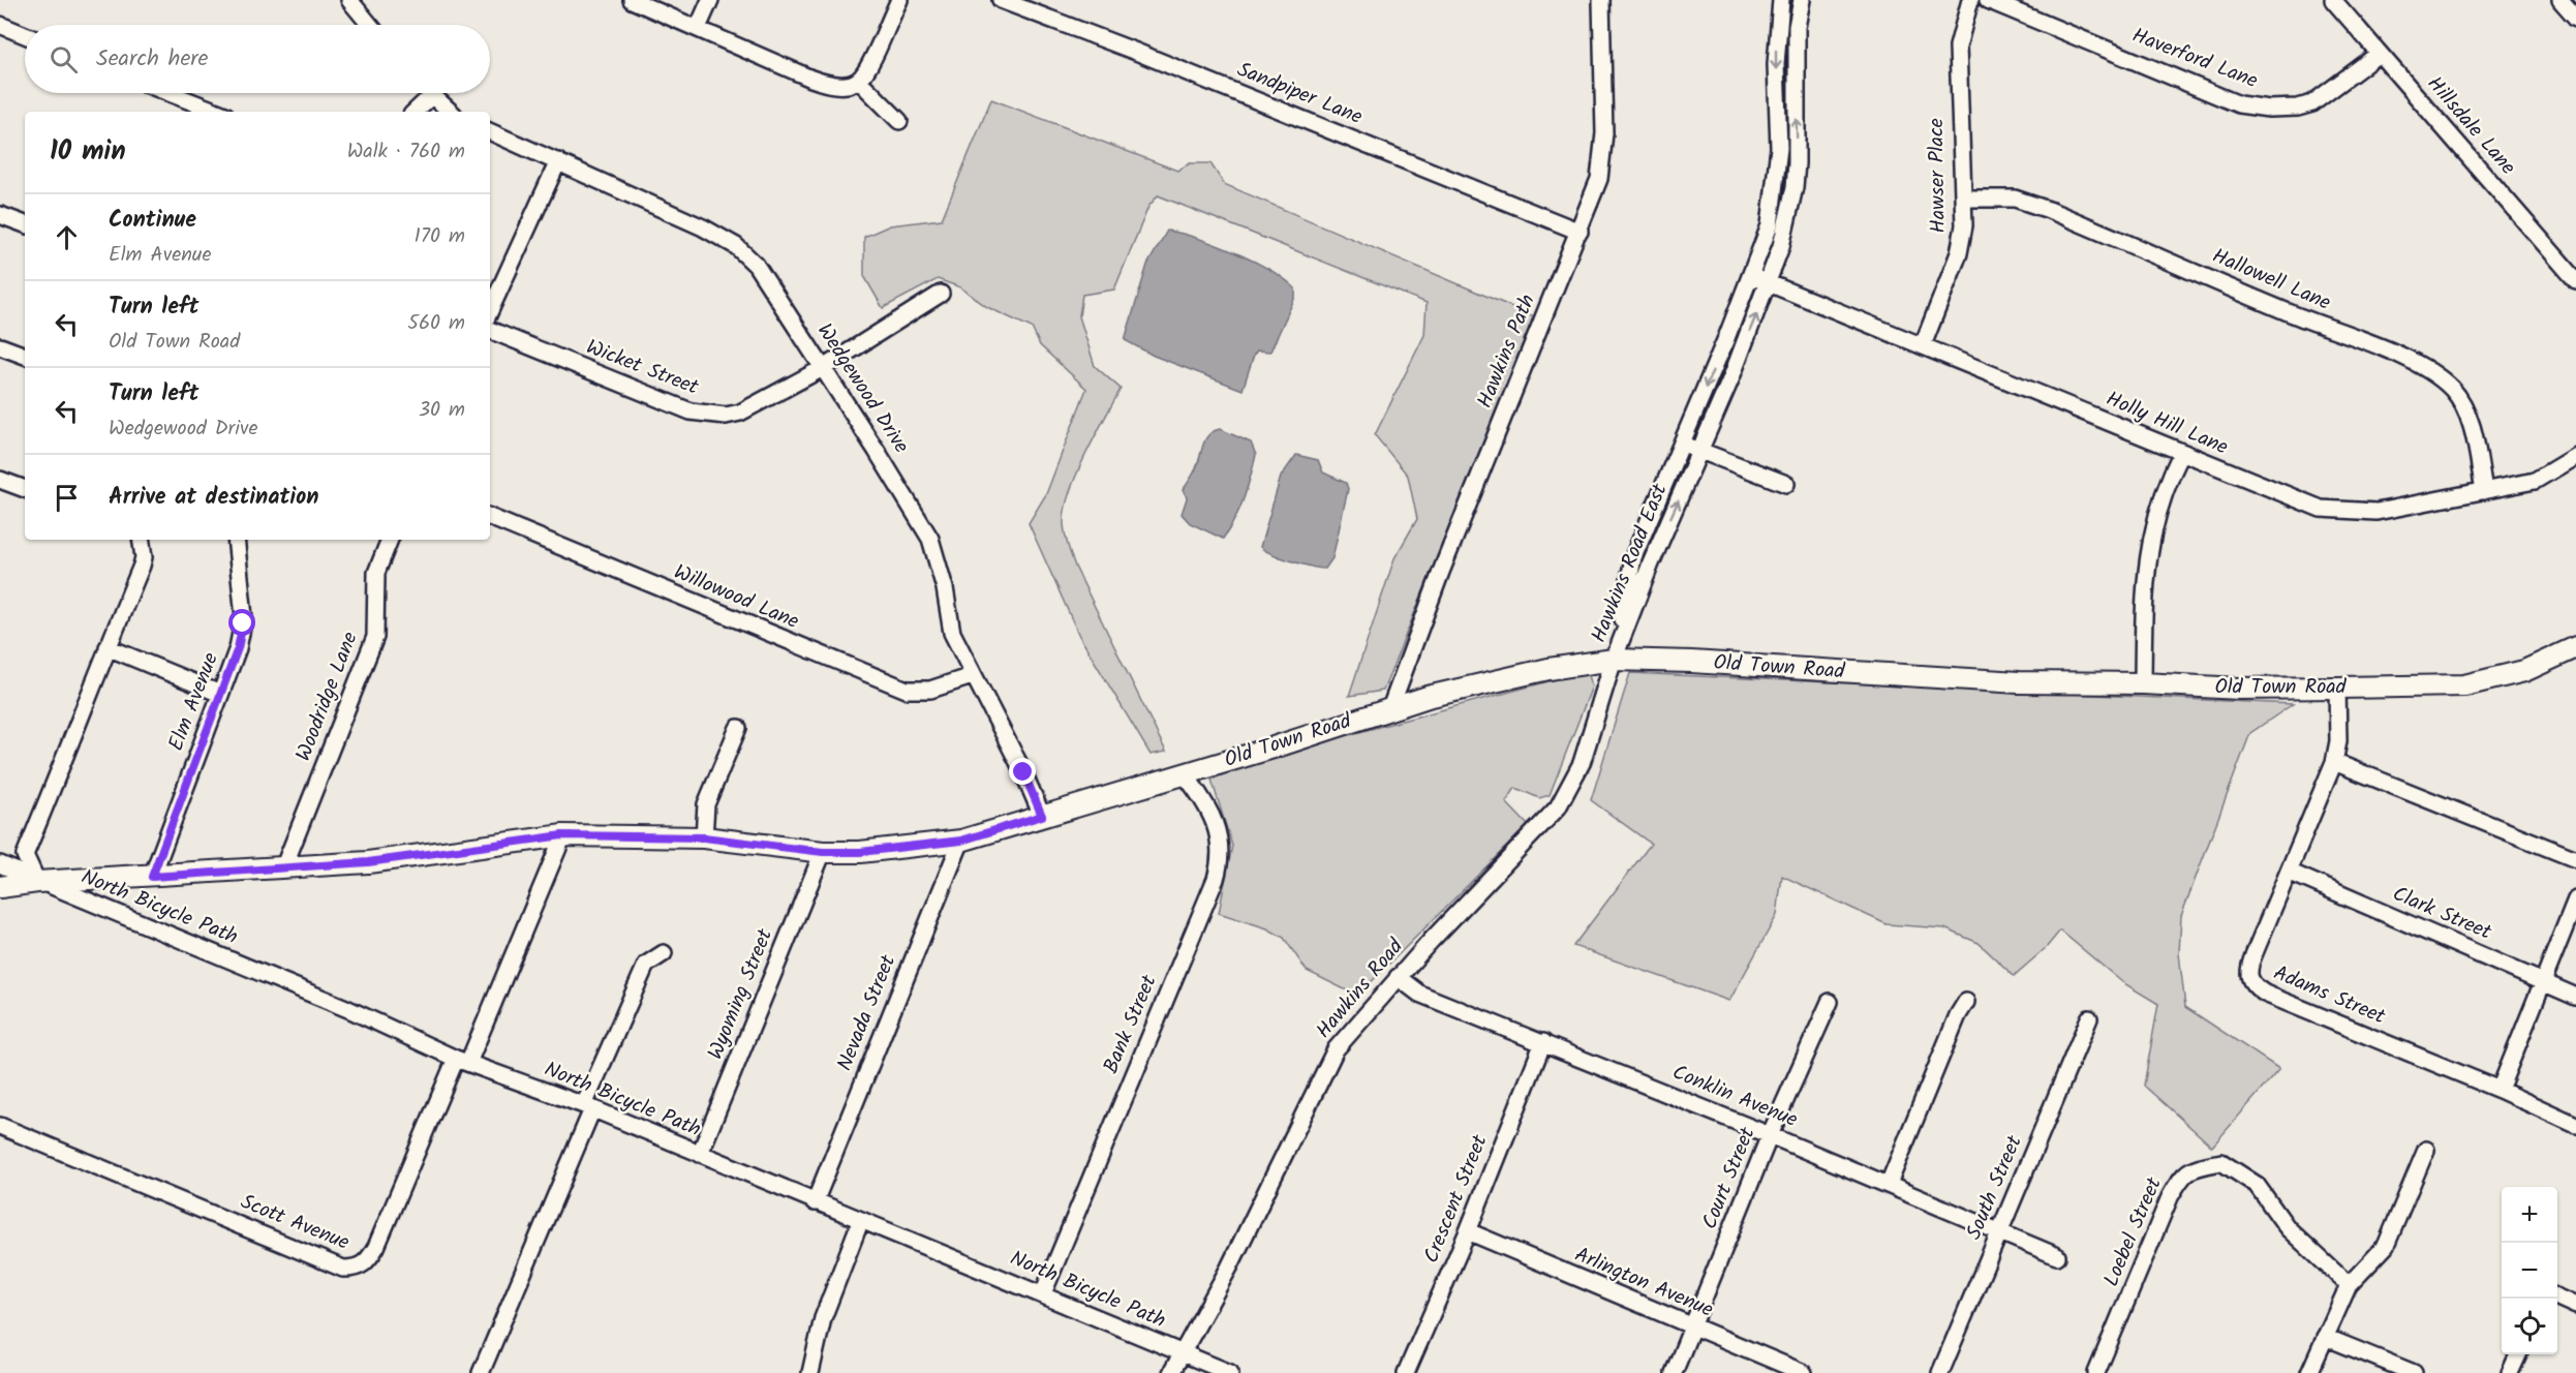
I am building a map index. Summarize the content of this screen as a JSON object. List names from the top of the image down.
{
  "streets": {
    "main road": ["Old Town Road"],
    "street": [
      "Haverford Lane",
      "Sandpiper Lane",
      "Hillsdale Lane",
      "Hawser Place",
      "Hallowell Lane",
      "Hawkins Path",
      "Wicket Street",
      "Wedgewood Drive",
      "Holly Hill Lane",
      "Hawkins Road East",
      "Willowood Lane",
      "Woodridge Lane",
      "Elm Avenue",
      "North Bicycle Path",
      "Clark Street",
      "Hawkins Road",
      "Wyoming Street",
      "Adams Street",
      "Nevada Street",
      "Bank Street",
      "Conklin Avenue",
      "Court Street",
      "South Street",
      "Crescent Street",
      "Scott Avenue",
      "Loebel Street",
      "Arlington Avenue"
    ]
  },
  "crossings": [
    ["Haverford Lane", "Hillsdale Lane"],
    ["Sandpiper Lane", "Hawkins Path"],
    ["Hawser Place", "Hallowell Lane"],
    ["Hawser Place", "Holly Hill Lane"],
    ["Hallowell Lane", "Holly Hill Lane"],
    ["Hawkins Path", "Old Town Road"],
    ["Wicket Street", "Wedgewood Drive"],
    ["Wedgewood Drive", "Willowood Lane"],
    ["Wedgewood Drive", "Old Town Road"],
    ["Holly Hill Lane", "Hawkins Road East"],
    ["Hawkins Road East", "Old Town Road"],
    ["Hawkins Road East", "Hawkins Road"],
    ["Old Town Road", "Woodridge Lane"],
    ["Old Town Road", "Elm Avenue"],
    ["Old Town Road", "North Bicycle Path"],
    ["Old Town Road", "Hawkins Road"],
    ["Old Town Road", "Wyoming Street"],
    ["Old Town Road", "Adams Street"],
    ["Old Town Road", "Nevada Street"],
    ["Old Town Road", "Bank Street"],
    ["Old Town Road", "Scott Avenue"],
    ["North Bicycle Path", "Hawkins Road"],
    ["North Bicycle Path", "Wyoming Street"],
    ["North Bicycle Path", "Nevada Street"],
    ["North Bicycle Path", "Bank Street"],
    ["North Bicycle Path", "Scott Avenue"],
    ["Clark Street", "Adams Street"],
    ["Hawkins Road", "Conklin Avenue"],
    ["Conklin Avenue", "Court Street"],
    ["Conklin Avenue", "South Street"],
    ["Conklin Avenue", "Crescent Street"],
    ["Court Street", "Arlington Avenue"],
    ["Crescent Street", "Arlington Avenue"]
  ],
  "page": {
    "search": "Search here",
    "heading": ["10 min", "Walk · 760 m"],
    "list": [
      ["Continue", "Elm Avenue", "170 m"],
      ["Turn left", "Old Town Road", "560 m"],
      ["Turn left", "Wedgewood Drive", "30 m"],
      "Arrive at destination"
    ],
    "map_buttons": ["+", "−"]
  }
}
